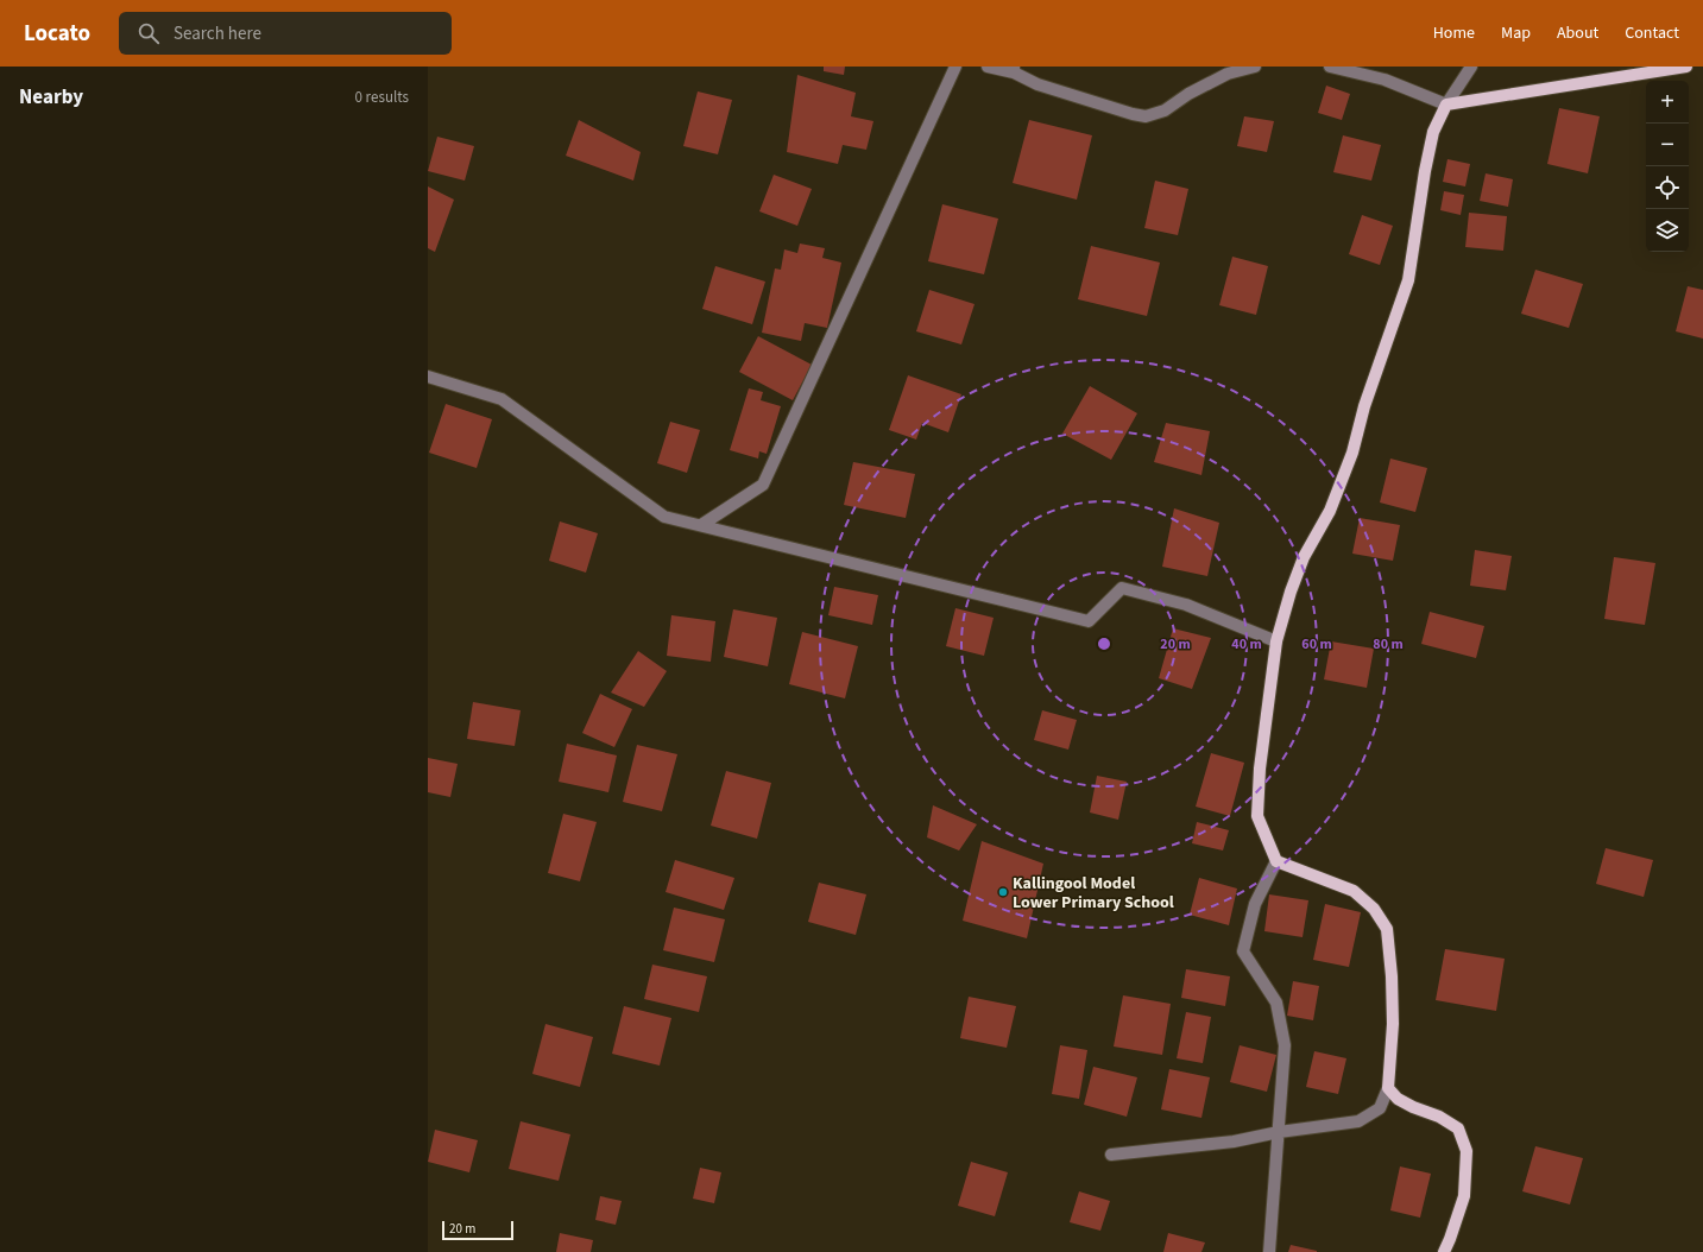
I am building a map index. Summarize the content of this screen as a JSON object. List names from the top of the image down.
{
  "places": ["Kallingool Model Lower Primary School"],
  "scale_bar": "20 m",
  "page": {
    "header": "Locato",
    "search": "Search here",
    "nav": [
      "Home",
      "Map",
      "About",
      "Contact"
    ],
    "heading": ["Nearby", "0 results"],
    "map_buttons": ["+", "−"],
    "scale": "20 m"
  },
  "rings": [
    "20 m",
    "40 m",
    "60 m",
    "80 m"
  ]
}
